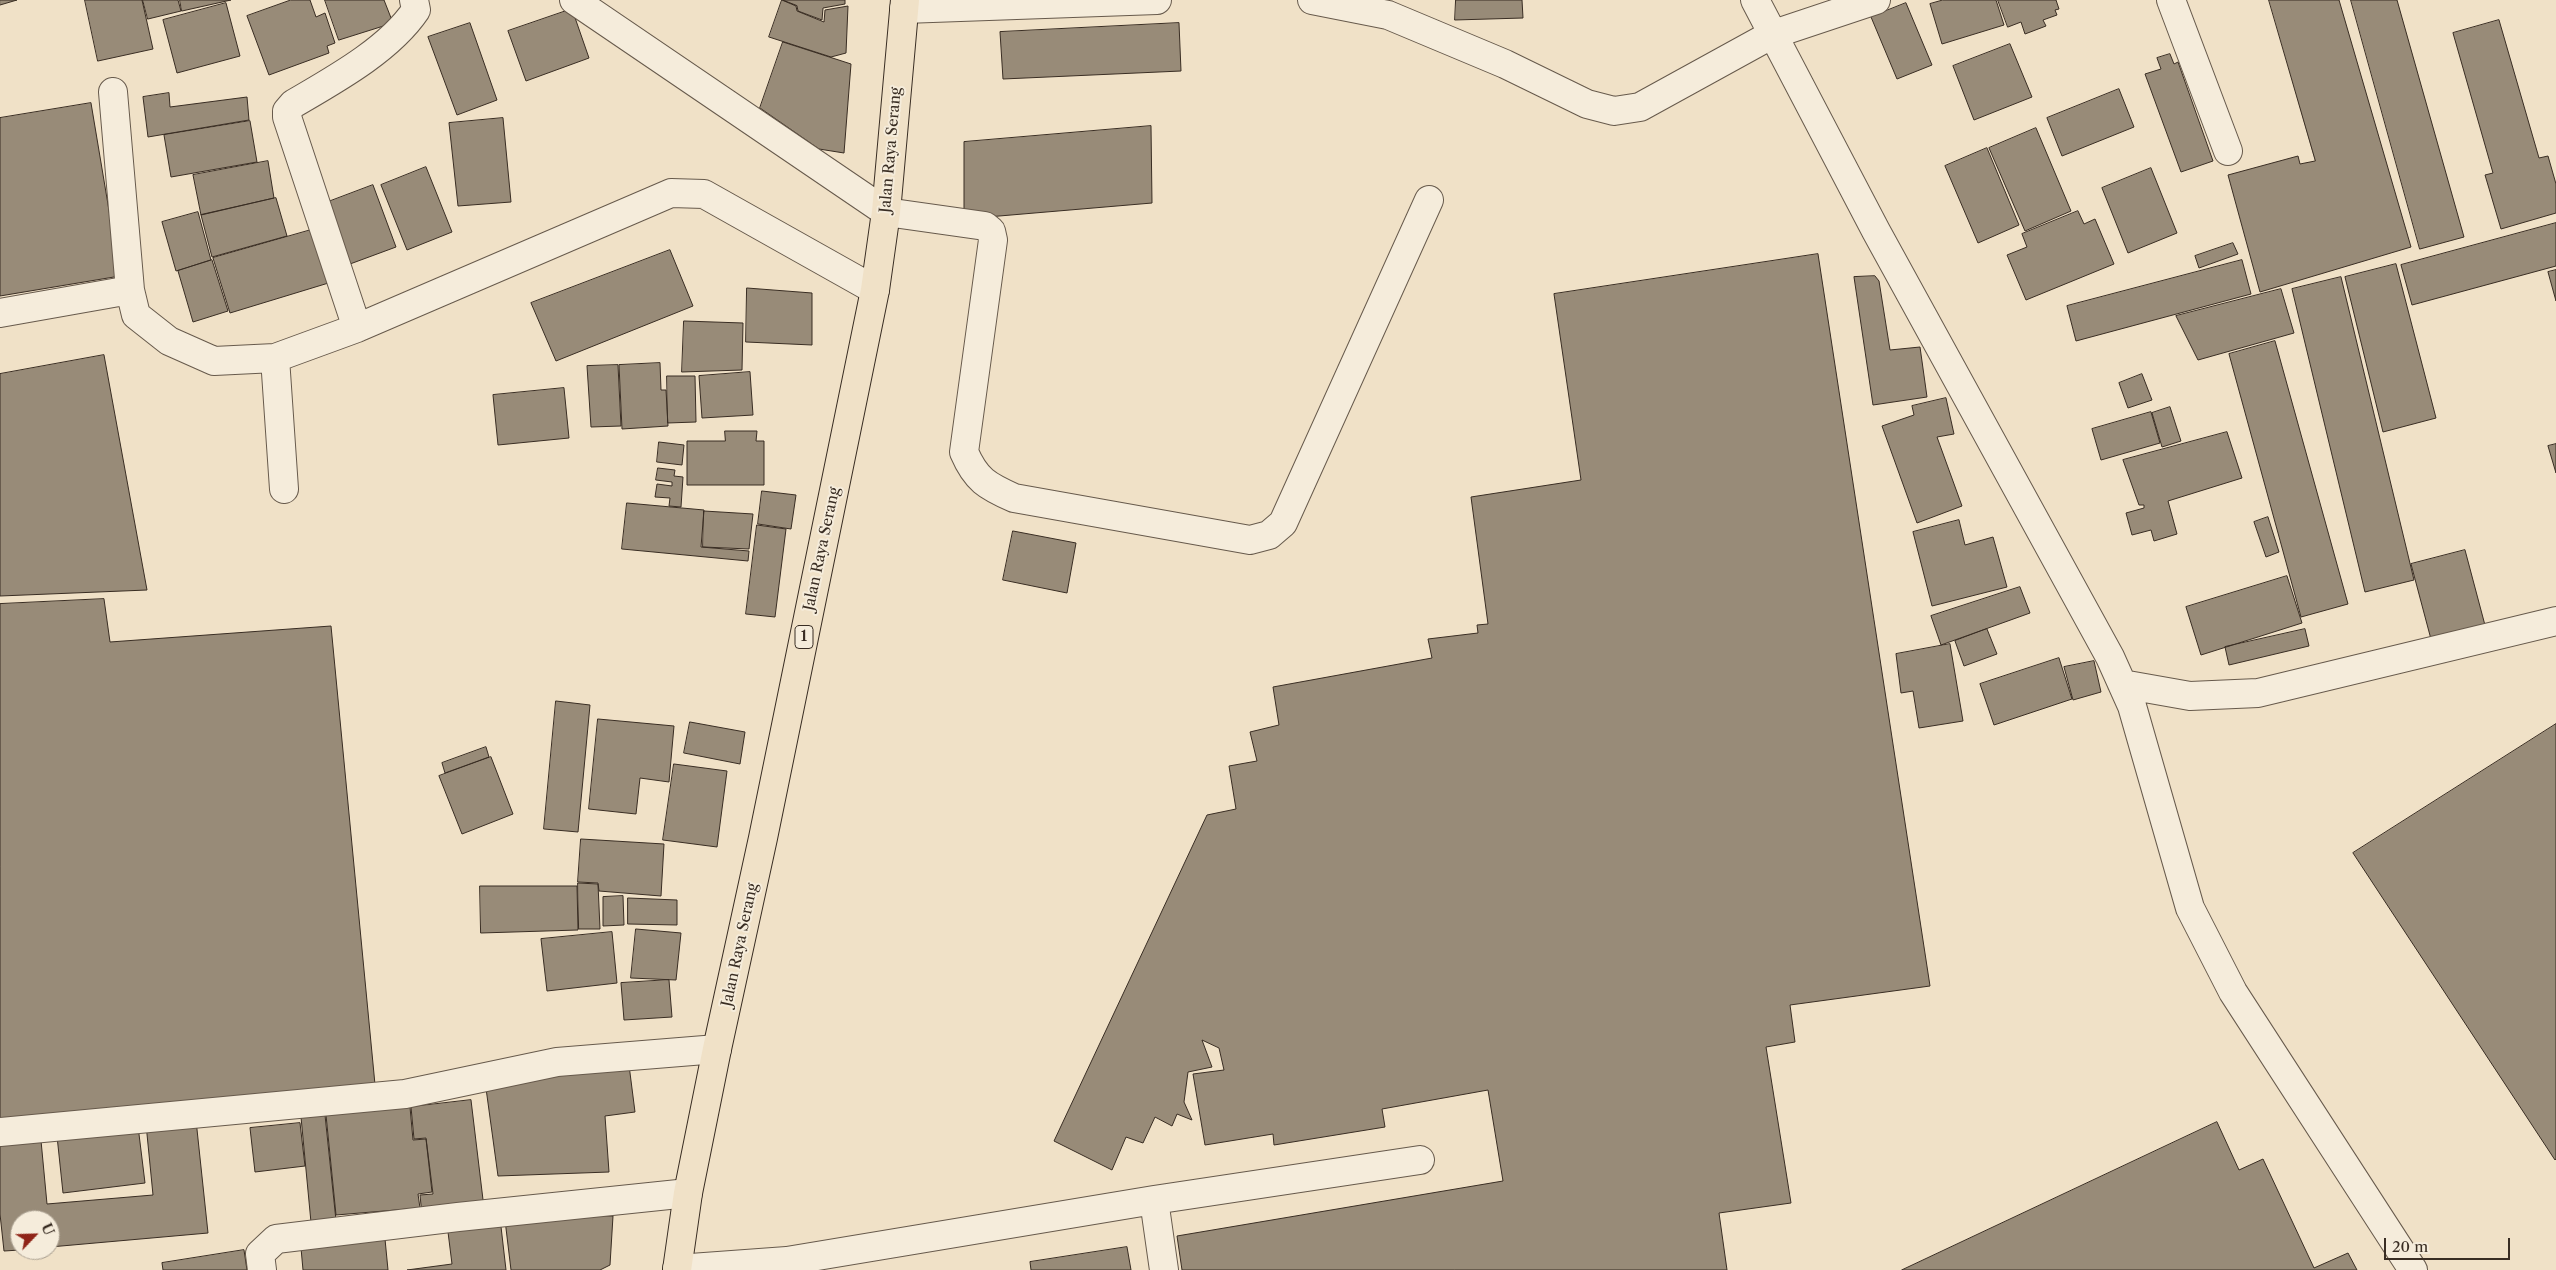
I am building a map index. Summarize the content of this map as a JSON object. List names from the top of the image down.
{
  "streets": {
    "highway": ["Jalan Raya Serang", "1"]
  },
  "scale_bar": "20 m",
  "north": "top right"
}
